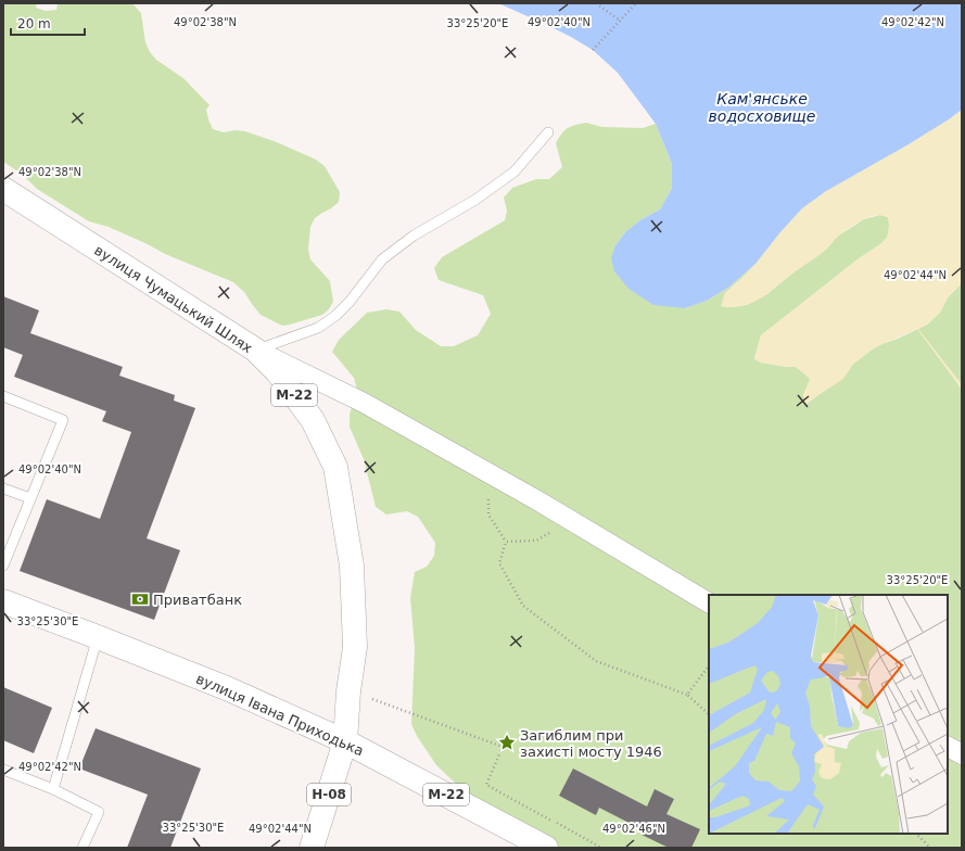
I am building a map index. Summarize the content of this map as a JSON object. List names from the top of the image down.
{
  "streets": {
    "main road": [
      "вулиця Чумацький Шлях",
      "М-22",
      "вулиця Івана Приходька",
      "Н-08"
    ]
  },
  "crossings": [
    ["вулиця Чумацький Шлях", "вулиця Івана Приходька"],
    ["вулиця Чумацький Шлях", "Н-08"],
    ["вулиця Івана Приходька", "Н-08"]
  ],
  "water": ["Кам'янське водосховище"],
  "places": {
    "bank": ["Приватбанк"],
    "place": ["Загиблим при захисті мосту 1946"]
  },
  "scale_bar": "20 m",
  "coordinates": [
    "49°02'38\"N",
    "49°02'40\"N",
    "49°02'42\"N",
    "33°25'20\"E",
    "49°02'44\"N",
    "33°25'30\"E",
    "49°02'46\"N"
  ]
}
